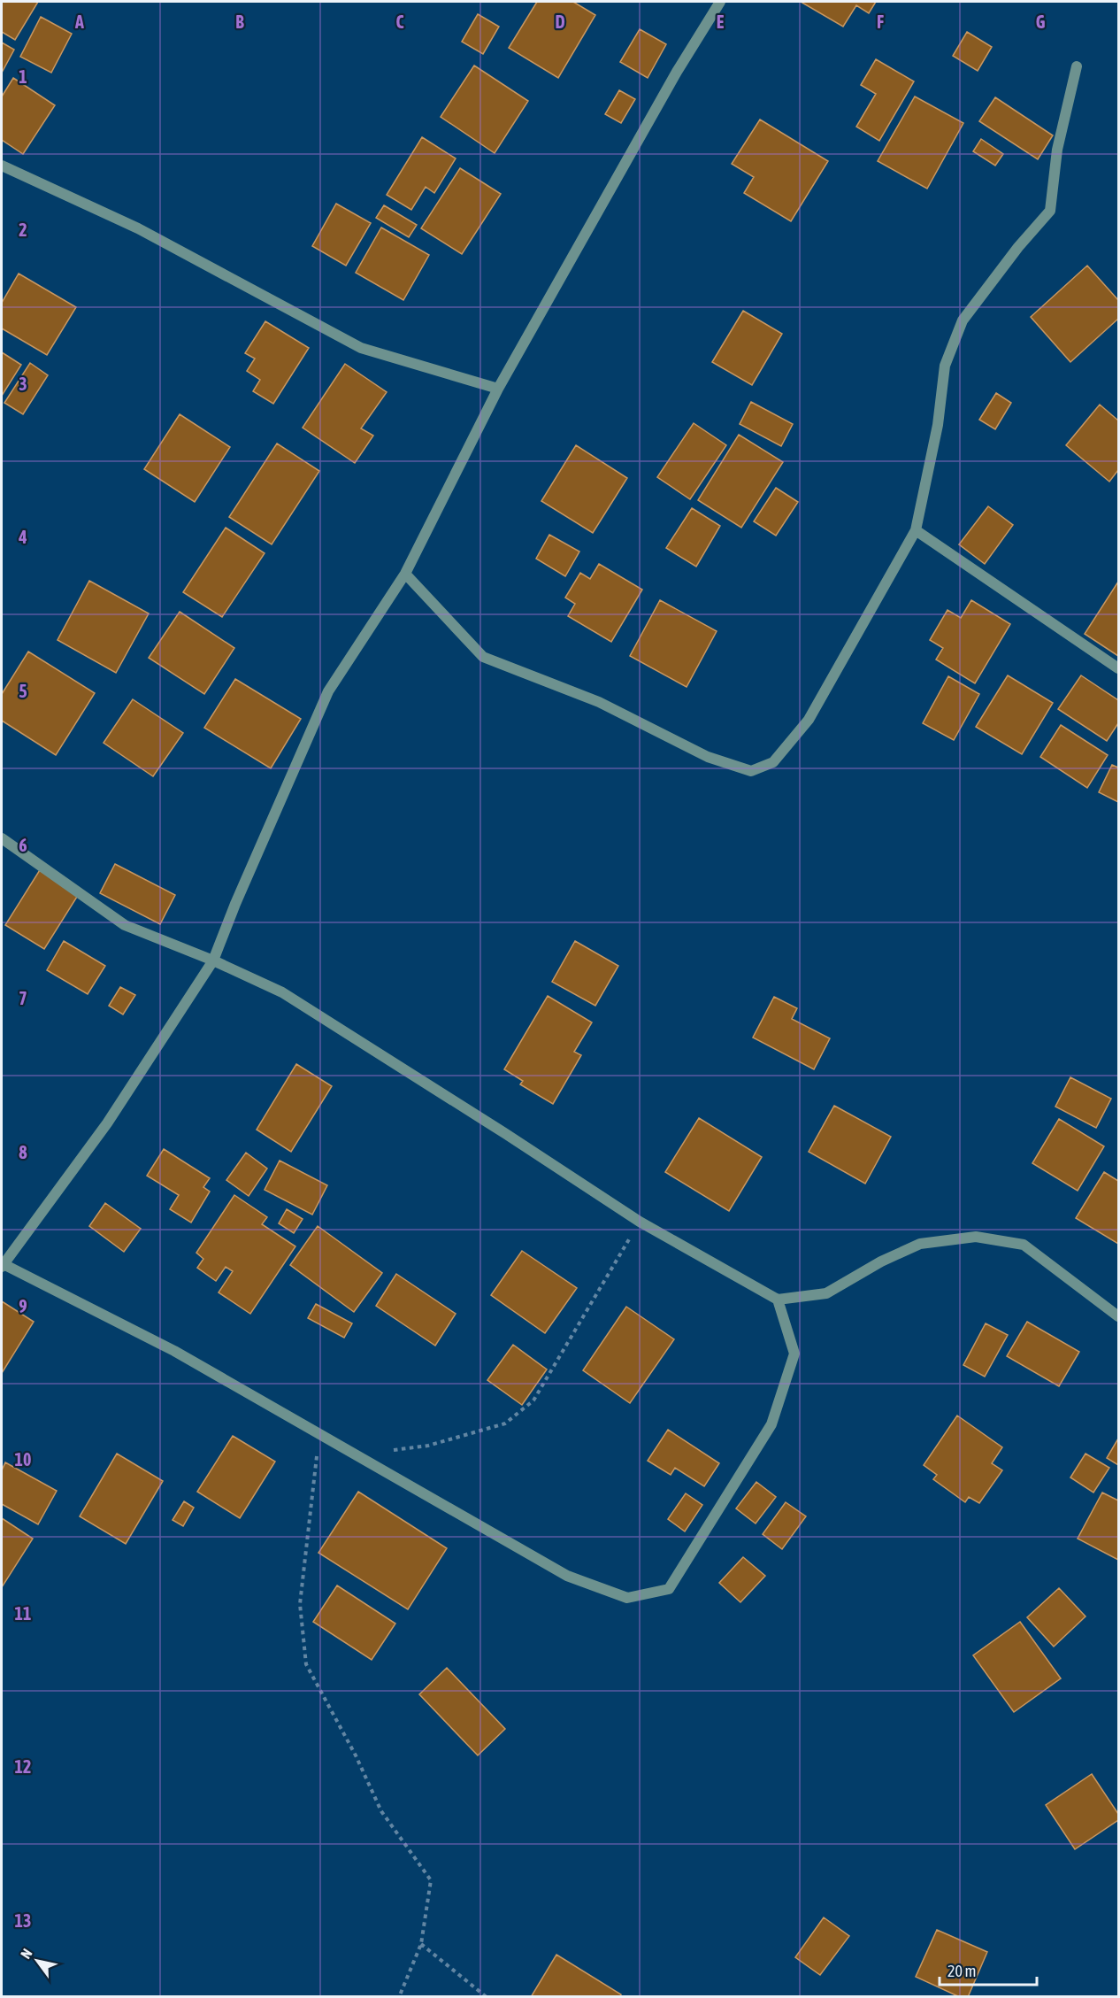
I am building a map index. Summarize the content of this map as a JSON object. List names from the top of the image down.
{
  "scale_bar": "20 m",
  "north": "top left",
  "grid": {
    "columns": [
      "A",
      "B",
      "C",
      "D",
      "E",
      "F",
      "G"
    ],
    "rows": [
      "1",
      "2",
      "3",
      "4",
      "5",
      "6",
      "7",
      "8",
      "9",
      "10",
      "11",
      "12",
      "13"
    ]
  }
}
